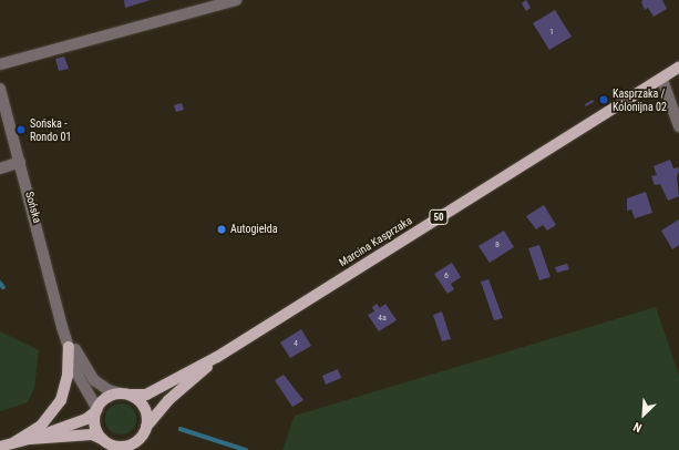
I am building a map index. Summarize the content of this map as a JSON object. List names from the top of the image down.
{
  "streets": {
    "main road": ["50", "Marcina Kasprzaka"],
    "street": ["Sońska"]
  },
  "crossings": [
    ["Sońska", "Marcina Kasprzaka"]
  ],
  "places": ["Kasprzaka / Kolonijna 02", "Sońska - Rondo 01", "Autogiełda"],
  "house_numbers": [
    "1",
    "8",
    "6",
    "4a",
    "4"
  ],
  "north": "bottom left"
}
